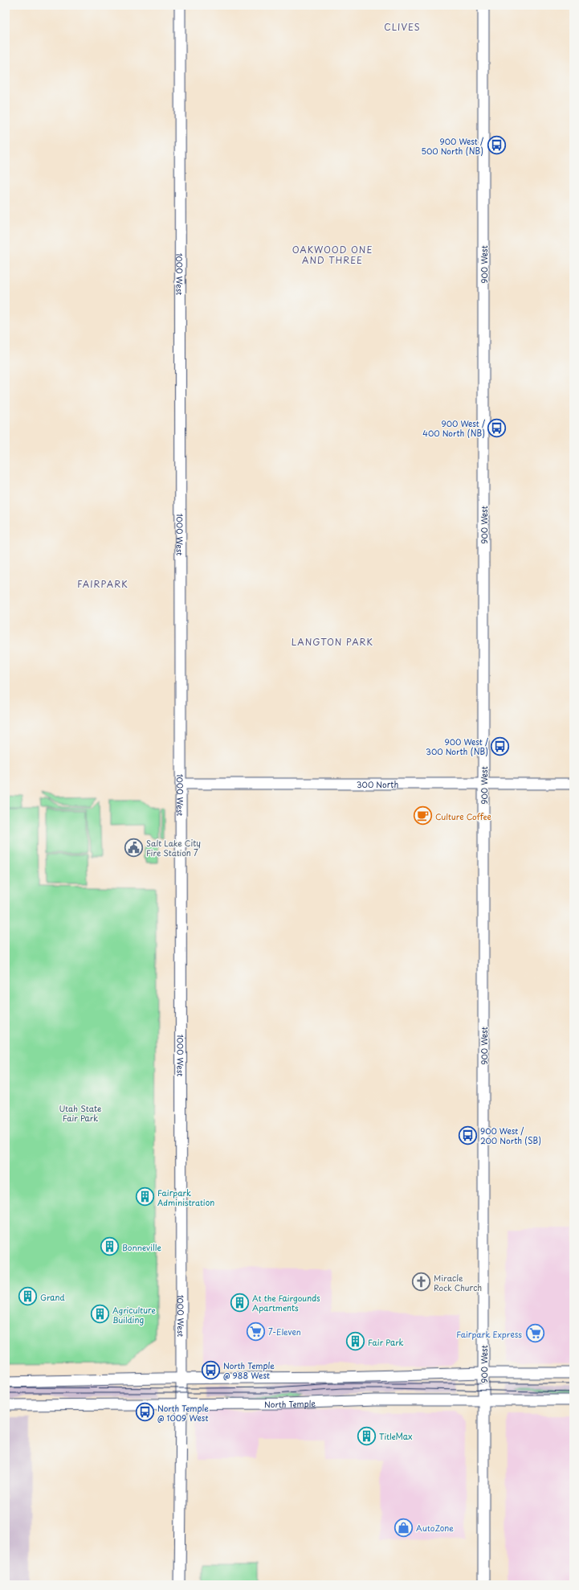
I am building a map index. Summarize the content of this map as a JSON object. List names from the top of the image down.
{
  "streets": {
    "main road": [
      "900 West",
      "1000 West",
      "300 North",
      "North Temple"
    ]
  },
  "crossings": [
    ["900 West", "300 North"],
    ["900 West", "North Temple"],
    ["1000 West", "300 North"],
    ["1000 West", "North Temple"]
  ],
  "districts": [
    "CLIVES",
    "OAKWOOD ONE AND THREE",
    "FAIRPARK",
    "LANGTON PARK"
  ],
  "parks": ["Utah State Fair Park"],
  "places": {
    "bus stop": [
      "900 West / 500 North (NB)",
      "900 West / 400 North (NB)",
      "900 West / 300 North (NB)",
      "900 West / 200 North (SB)",
      "North Temple @ 988 West",
      "North Temple @ 1009 West"
    ],
    "cafe": ["Culture Coffee"],
    "public building": ["Salt Lake City Fire Station 7"],
    "building": [
      "Fairpark Administration",
      "Bonneville",
      "Grand",
      "At the Fairgounds Apartments",
      "Agriculture Building",
      "Fair Park",
      "TitleMax"
    ],
    "church": ["Miracle Rock Church"],
    "supermarket": ["7-Eleven", "Fairpark Express"],
    "shop": ["AutoZone"]
  }
}
